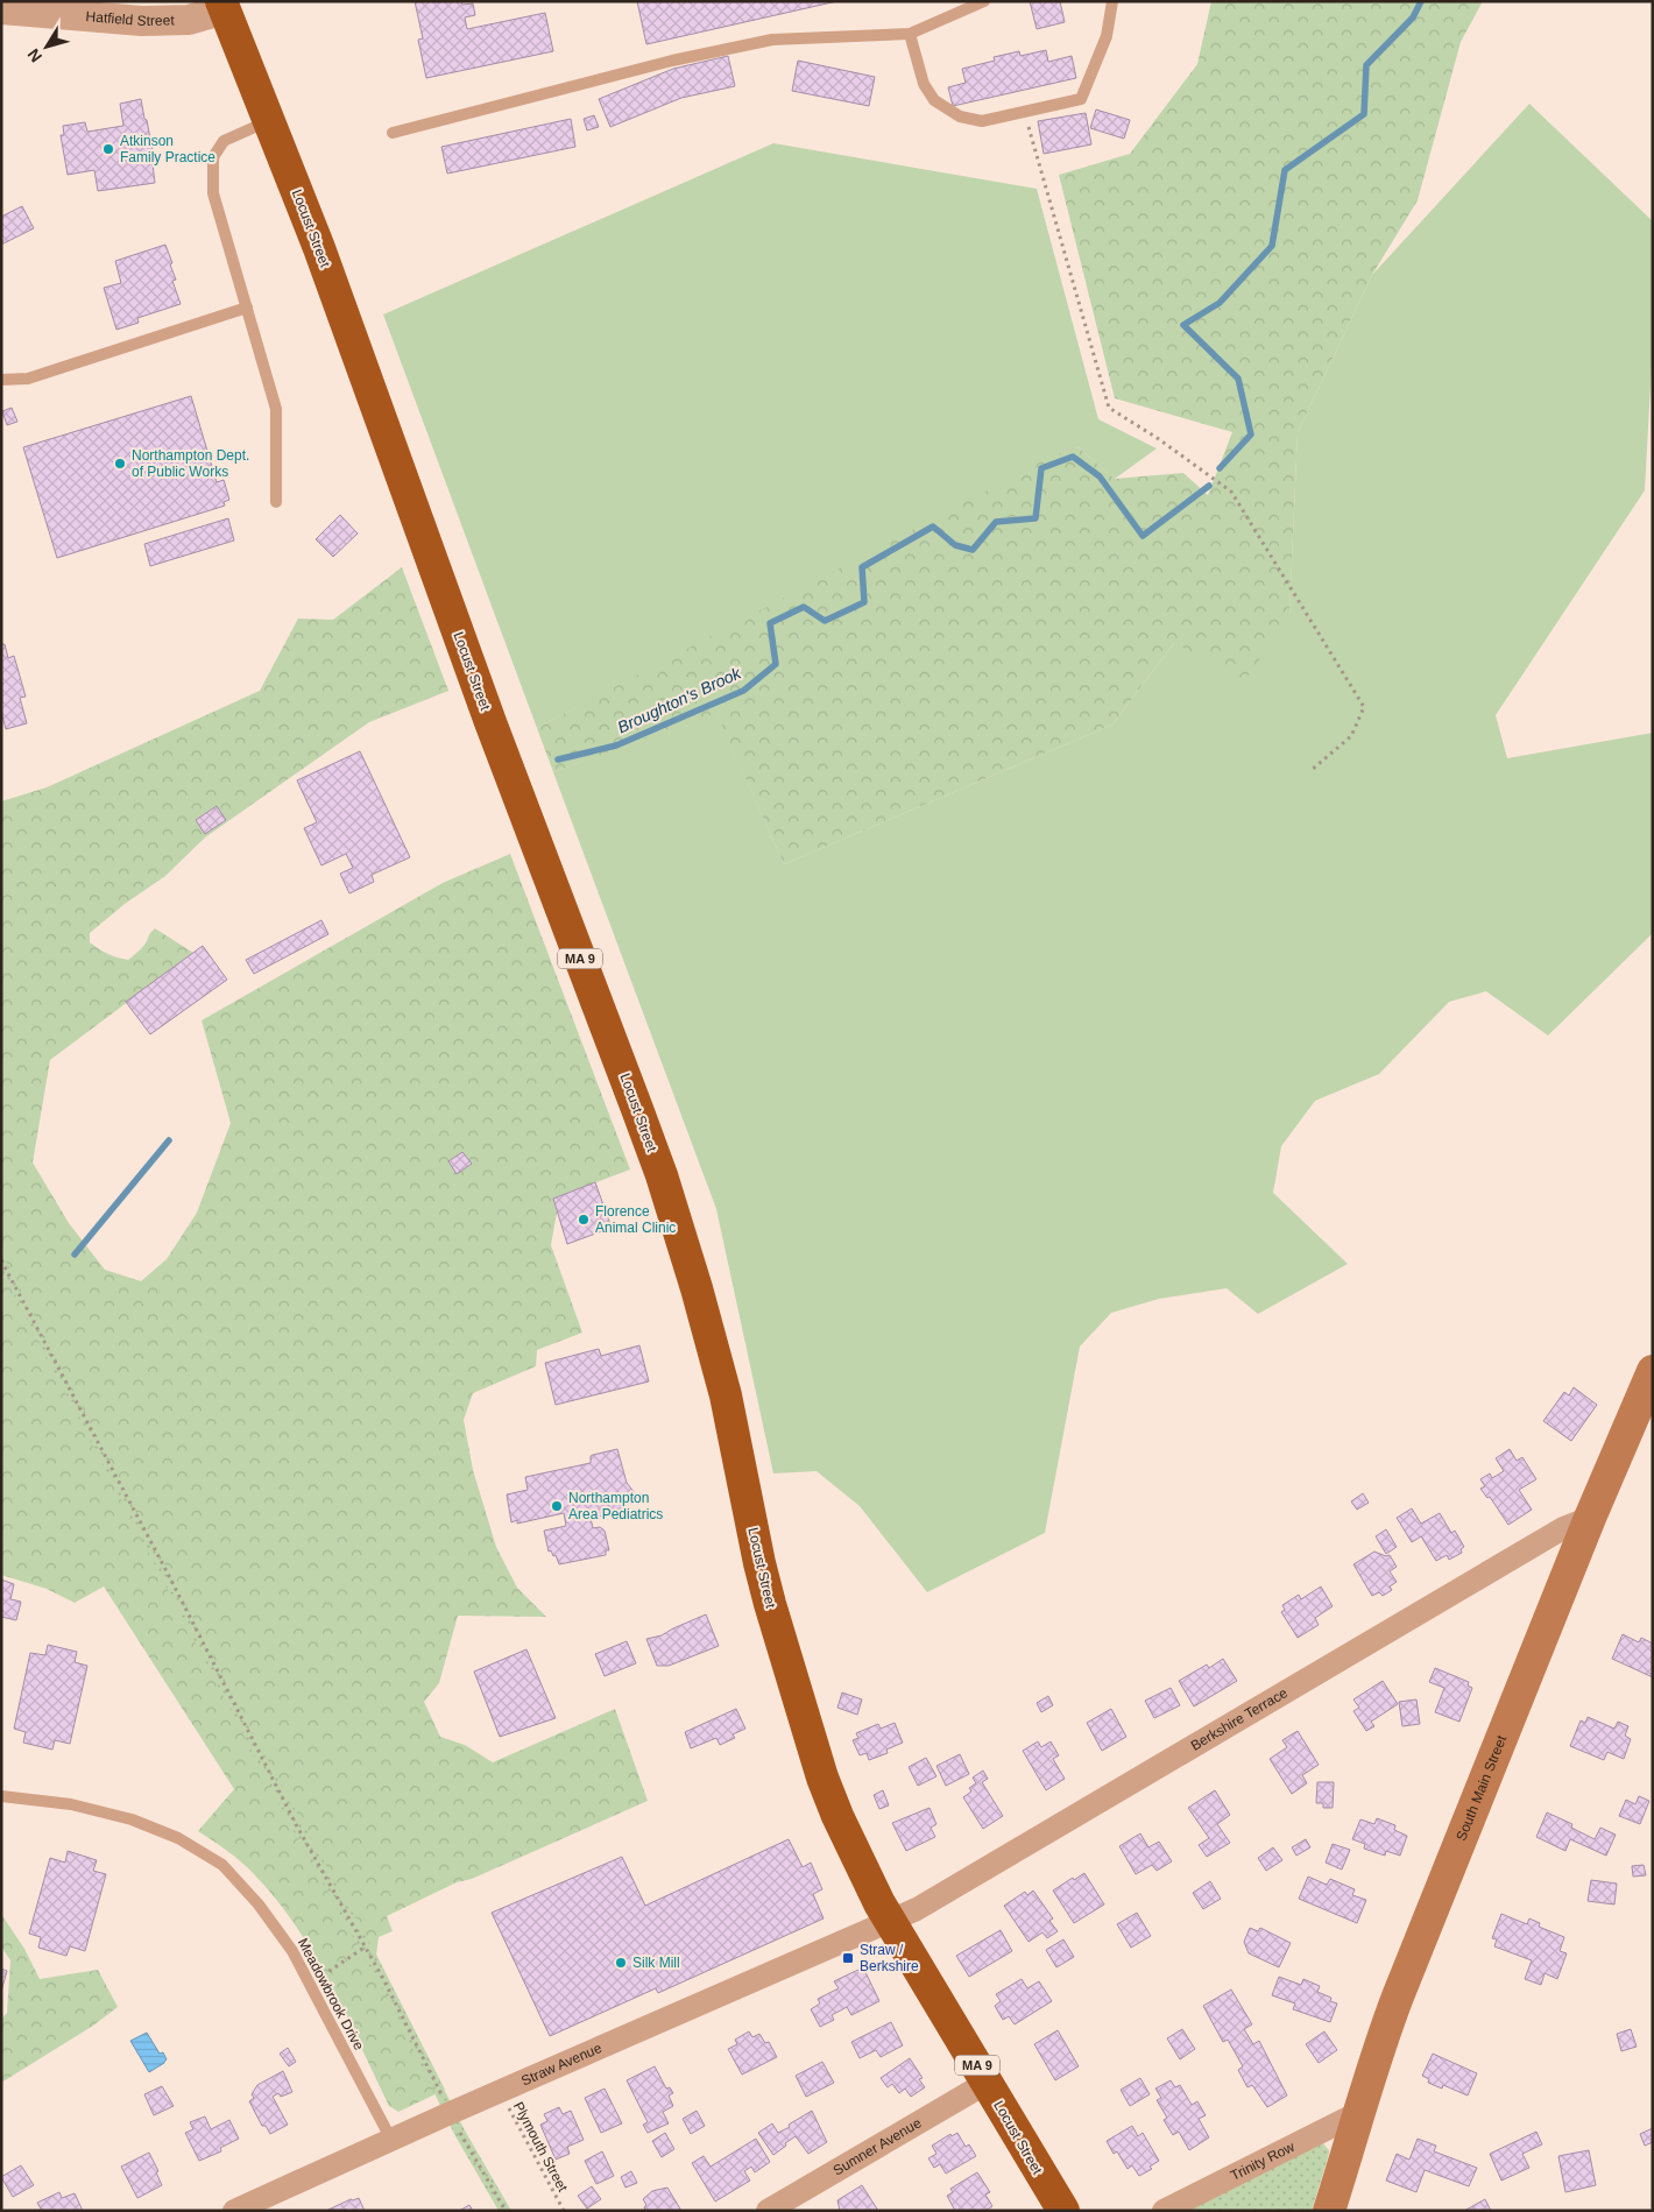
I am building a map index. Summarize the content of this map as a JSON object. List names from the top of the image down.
{
  "streets": {
    "highway": ["Locust Street", "MA 9"],
    "main road": ["South Main Street"],
    "street": [
      "Hatfield Street",
      "Berkshire Terrace",
      "Straw Avenue",
      "Sumner Avenue",
      "Trinity Row"
    ],
    "lane": ["Meadowbrook Drive"],
    "path": ["Plymouth Street"]
  },
  "crossings": [
    ["Hatfield Street", "Locust Street"],
    ["Locust Street", "Berkshire Terrace"],
    ["Locust Street", "Straw Avenue"],
    ["Locust Street", "Sumner Avenue"],
    ["Berkshire Terrace", "South Main Street"],
    ["Berkshire Terrace", "Straw Avenue"],
    ["South Main Street", "Trinity Row"],
    ["Meadowbrook Drive", "Straw Avenue"],
    ["Straw Avenue", "Plymouth Street"]
  ],
  "water": ["Broughton's Brook"],
  "places": {
    "other": [
      "Atkinson Family Practice",
      "Northampton Dept. of Public Works",
      "Florence Animal Clinic",
      "Northampton Area Pediatrics",
      "Silk Mill"
    ],
    "transit": ["Straw / Berkshire"]
  },
  "north": "bottom left"
}
